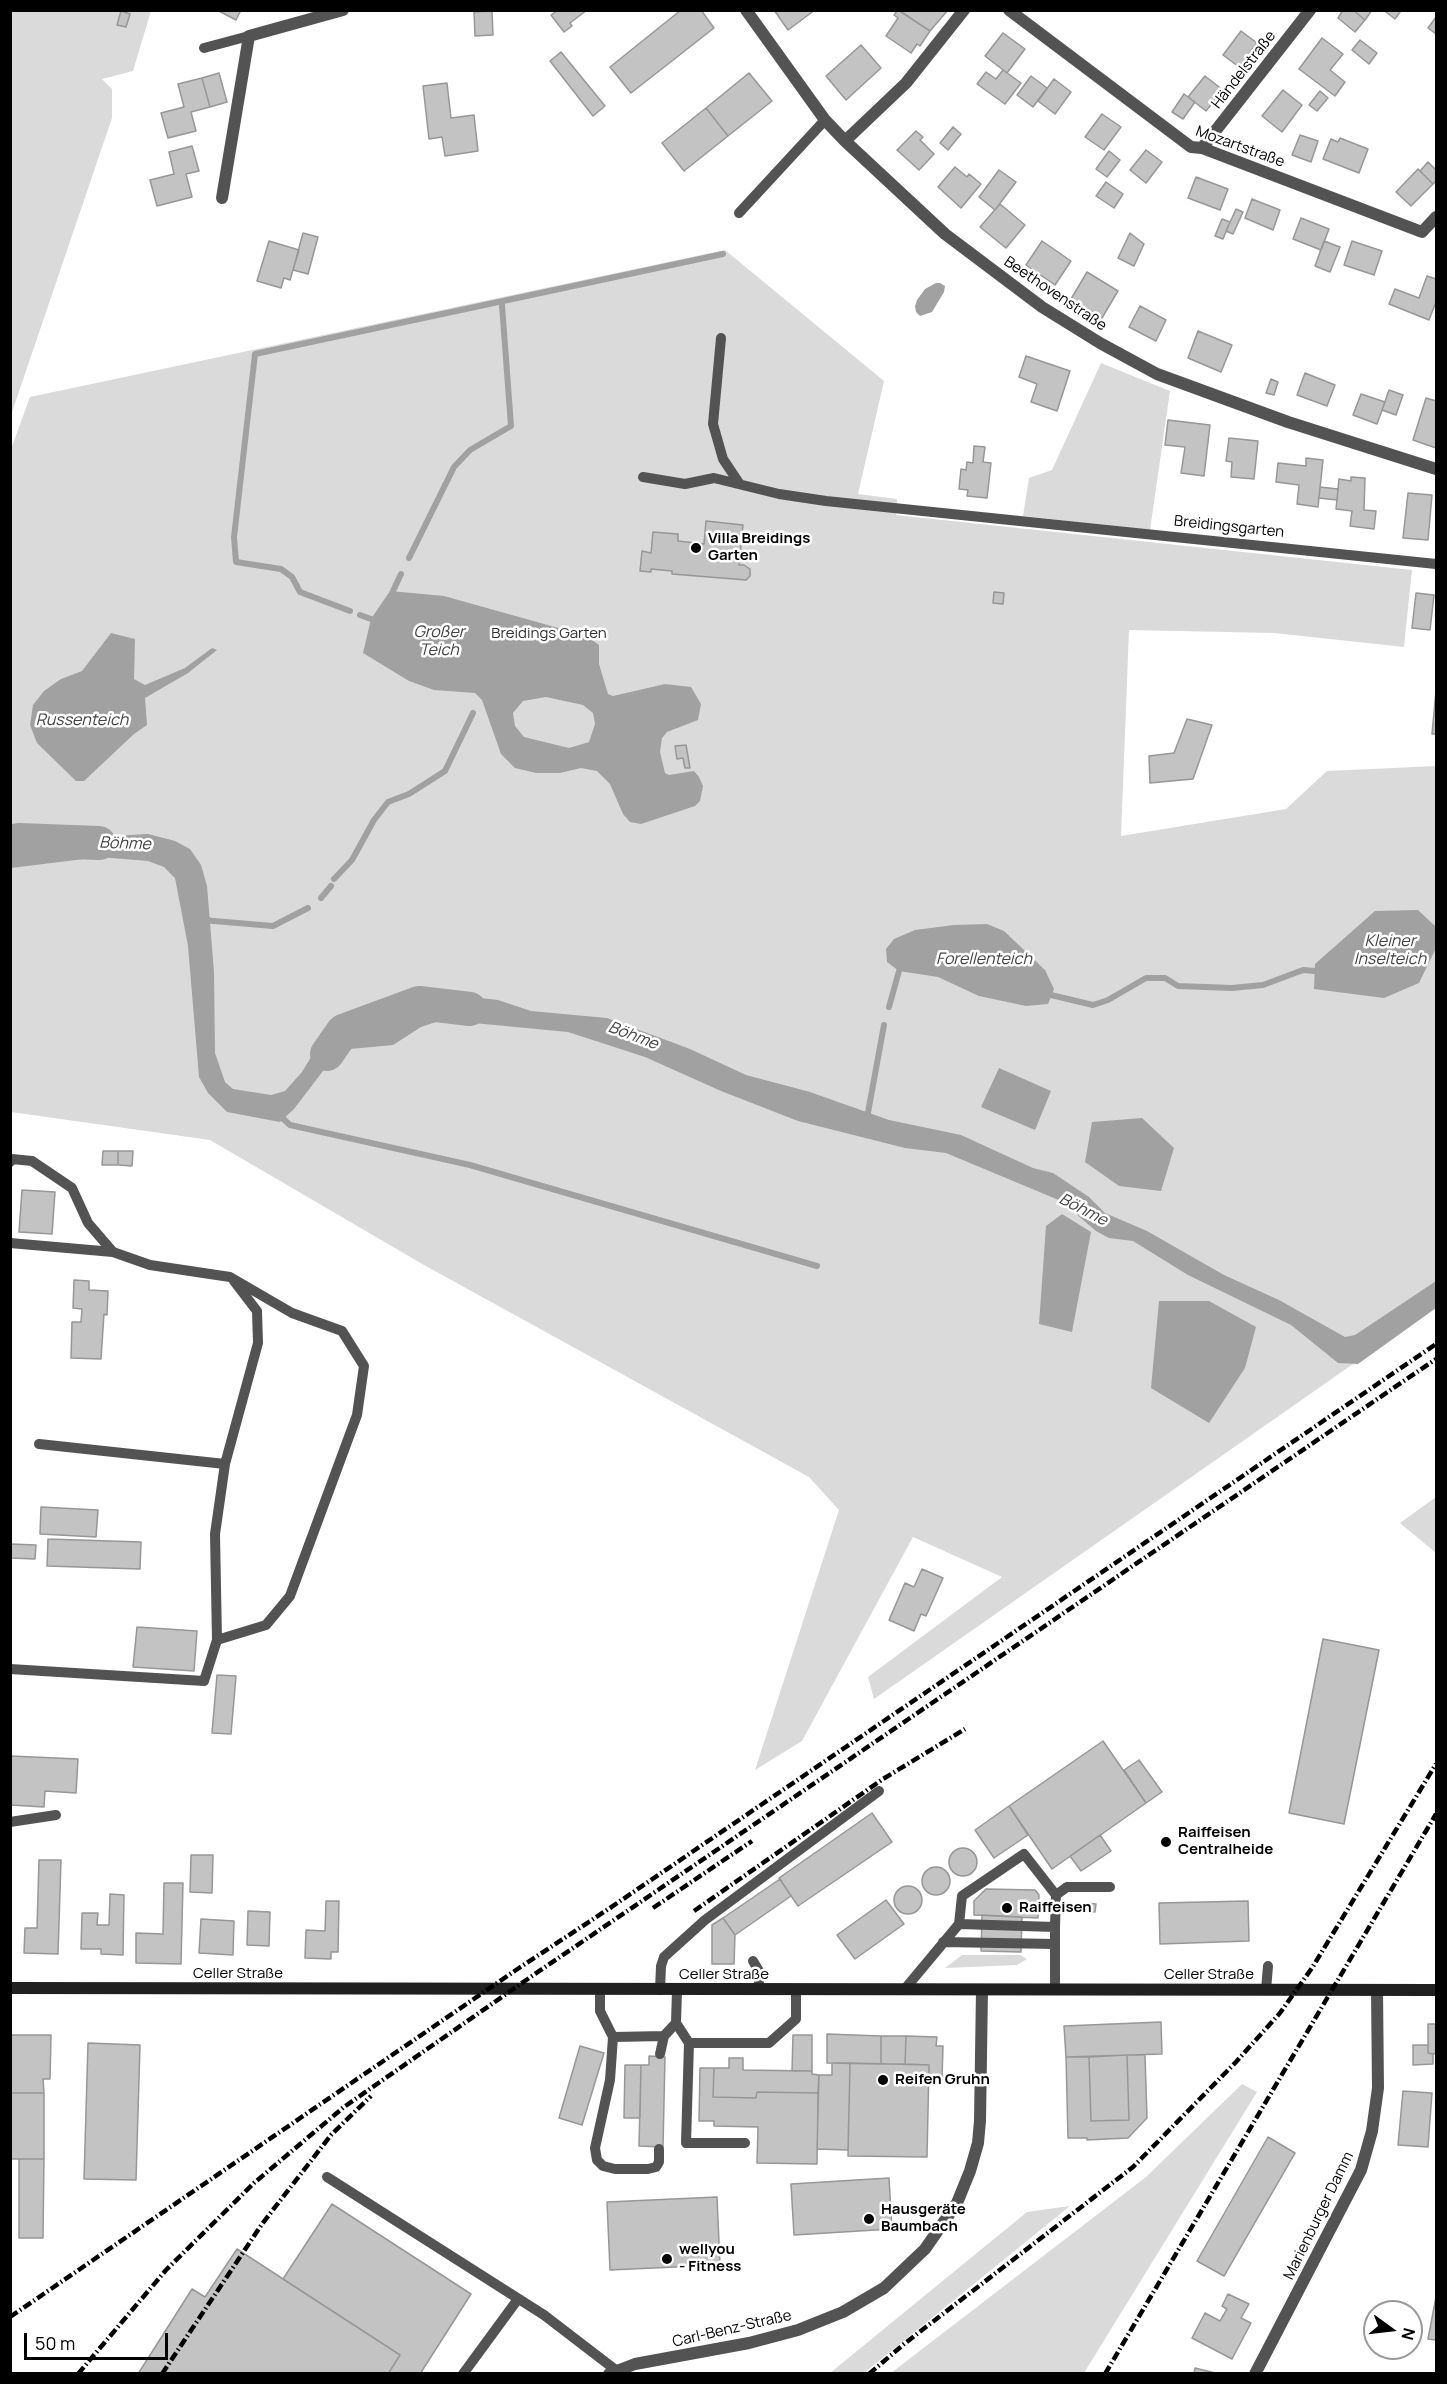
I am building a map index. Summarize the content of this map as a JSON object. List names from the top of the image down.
{
  "streets": {
    "main road": ["Celler Straße"],
    "street": [
      "Händelstraße",
      "Mozartstraße",
      "Beethovenstraße",
      "Marienburger Damm",
      "Carl-Benz-Straße"
    ],
    "lane": ["Breidingsgarten"]
  },
  "crossings": [
    ["Händelstraße", "Mozartstraße"],
    ["Celler Straße", "Marienburger Damm"],
    ["Celler Straße", "Carl-Benz-Straße"]
  ],
  "water": [
    "Großer Teich",
    "Russenteich",
    "Böhme",
    "Kleiner Inselteich",
    "Forellenteich"
  ],
  "parks": ["Breidings Garten"],
  "places": [
    "Villa Breidings Garten",
    "Raiffeisen Centralheide",
    "Raiffeisen",
    "Reifen Gruhn",
    "Hausgeräte Baumbach",
    "wellyou - Fitness"
  ],
  "scale_bar": "50 m",
  "north": "right"
}
